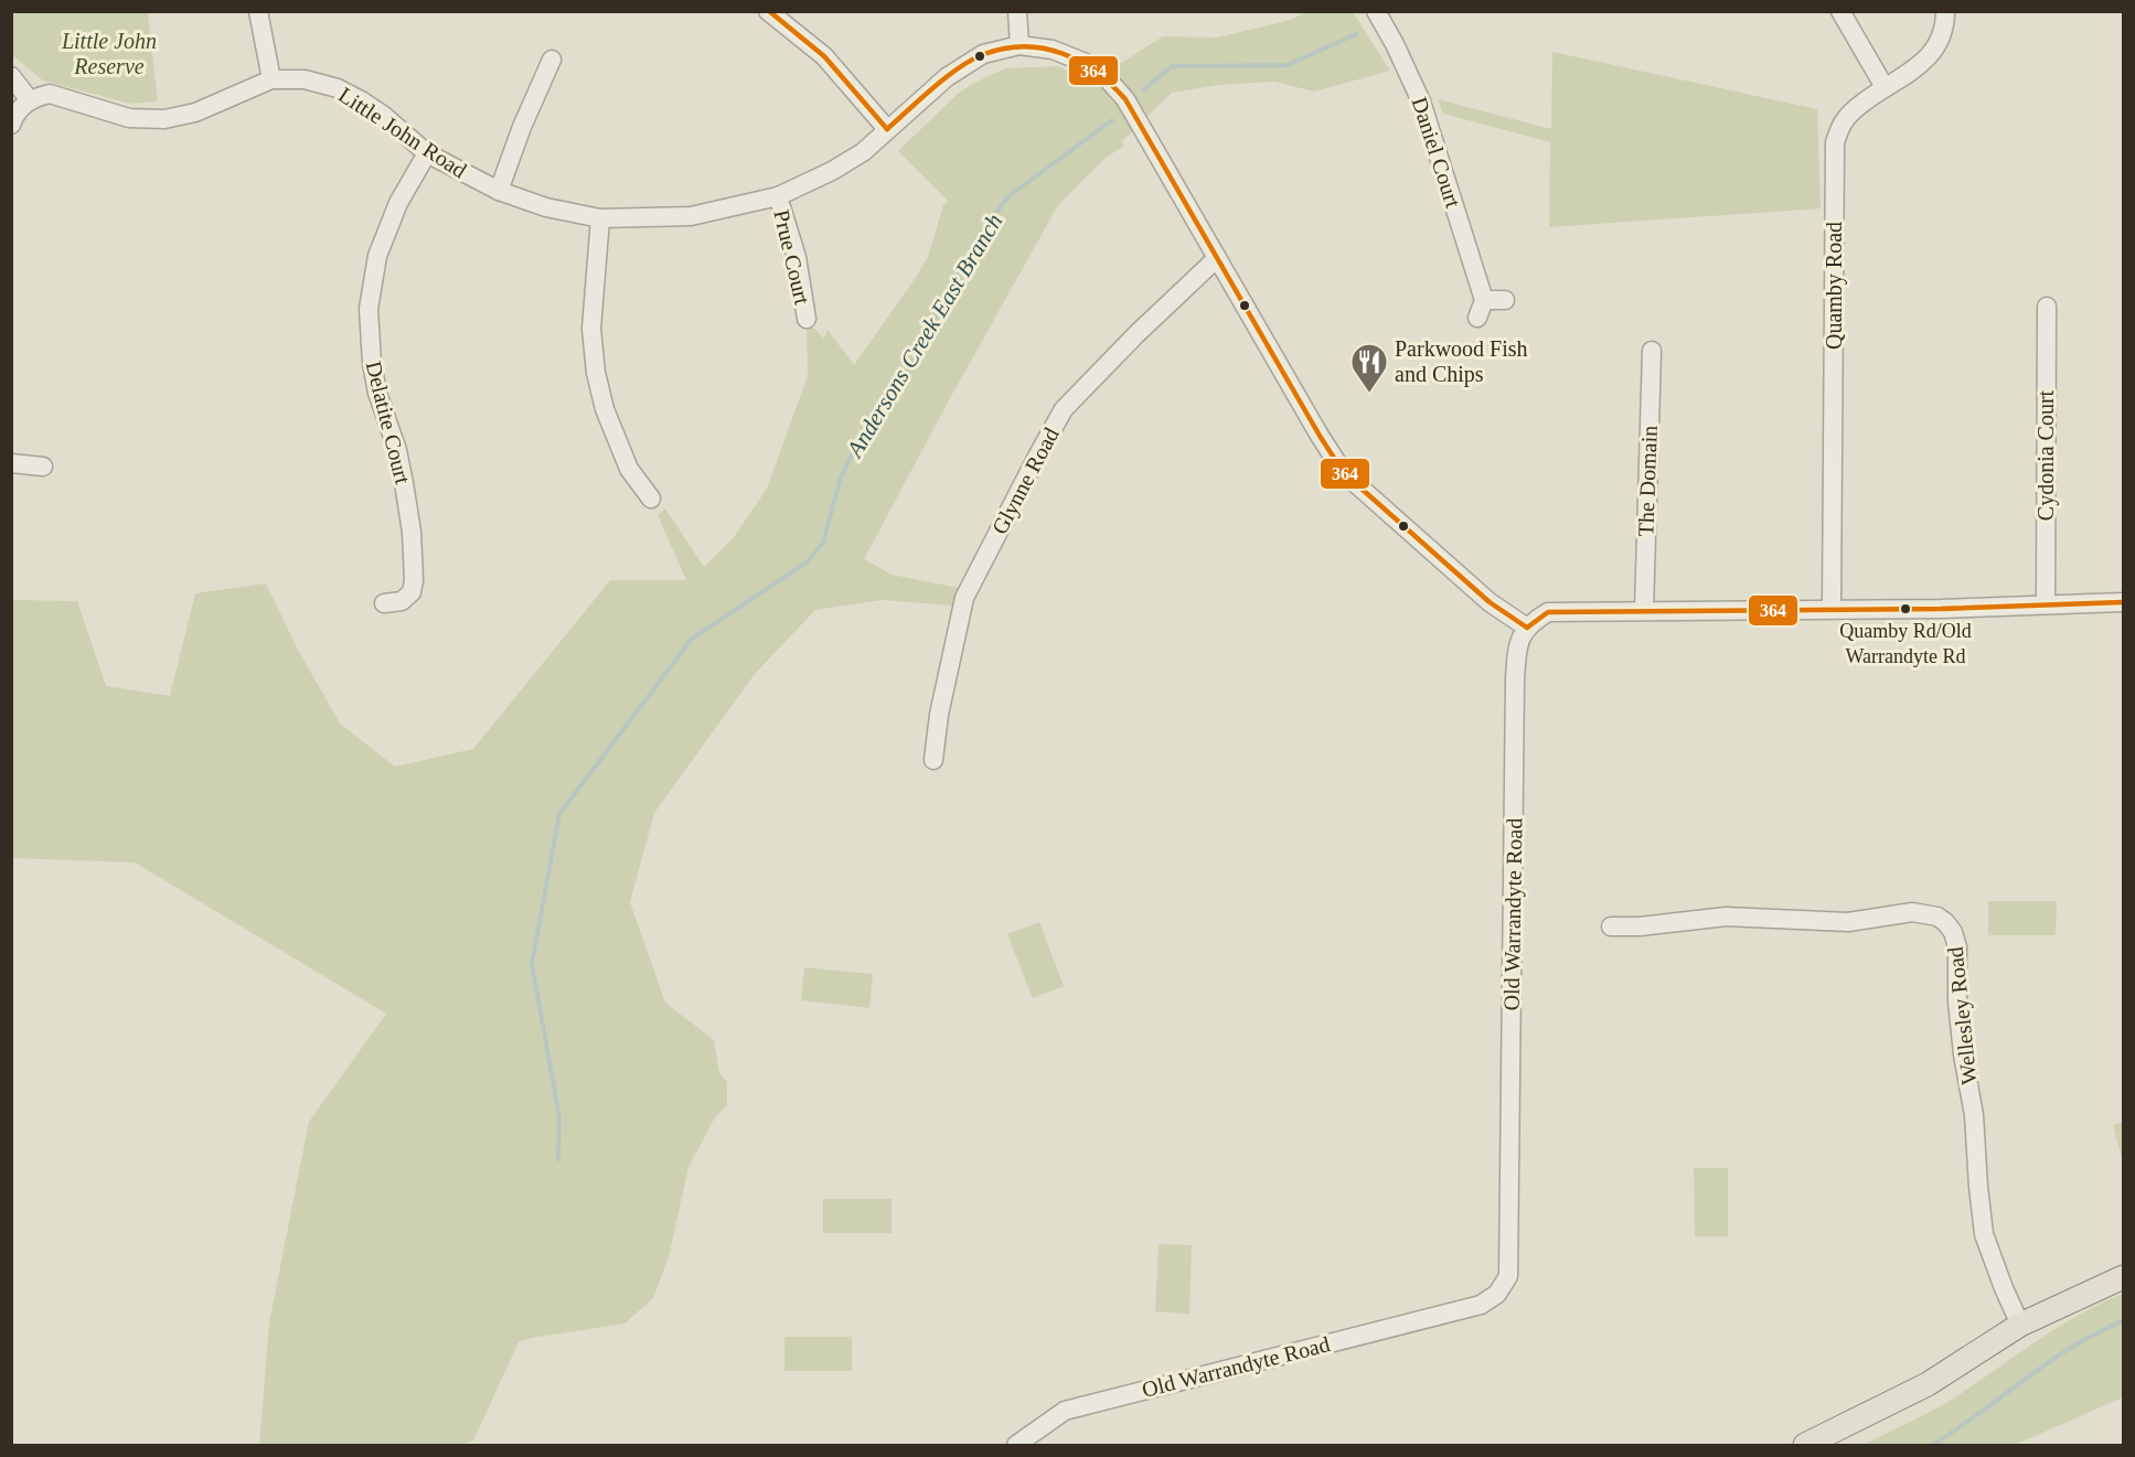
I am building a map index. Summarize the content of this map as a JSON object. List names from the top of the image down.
{
  "streets": {
    "street": [
      "Little John Road",
      "Daniel Court",
      "Prue Court",
      "Quamby Road",
      "Delatite Court",
      "Cydonia Court",
      "Glynne Road",
      "The Domain",
      "Old Warrandyte Road",
      "Wellesley Road"
    ]
  },
  "crossings": [
    ["Little John Road", "Prue Court"],
    ["Little John Road", "Delatite Court"],
    ["Little John Road", "Glynne Road"],
    ["Little John Road", "Old Warrandyte Road"]
  ],
  "water": ["Andersons Creek East Branch"],
  "parks": ["Little John Reserve"],
  "places": {
    "restaurant": ["Parkwood Fish and Chips"],
    "other": ["Quamby Rd/Old Warrandyte Rd"]
  },
  "lines": ["transit line 364"]
}
